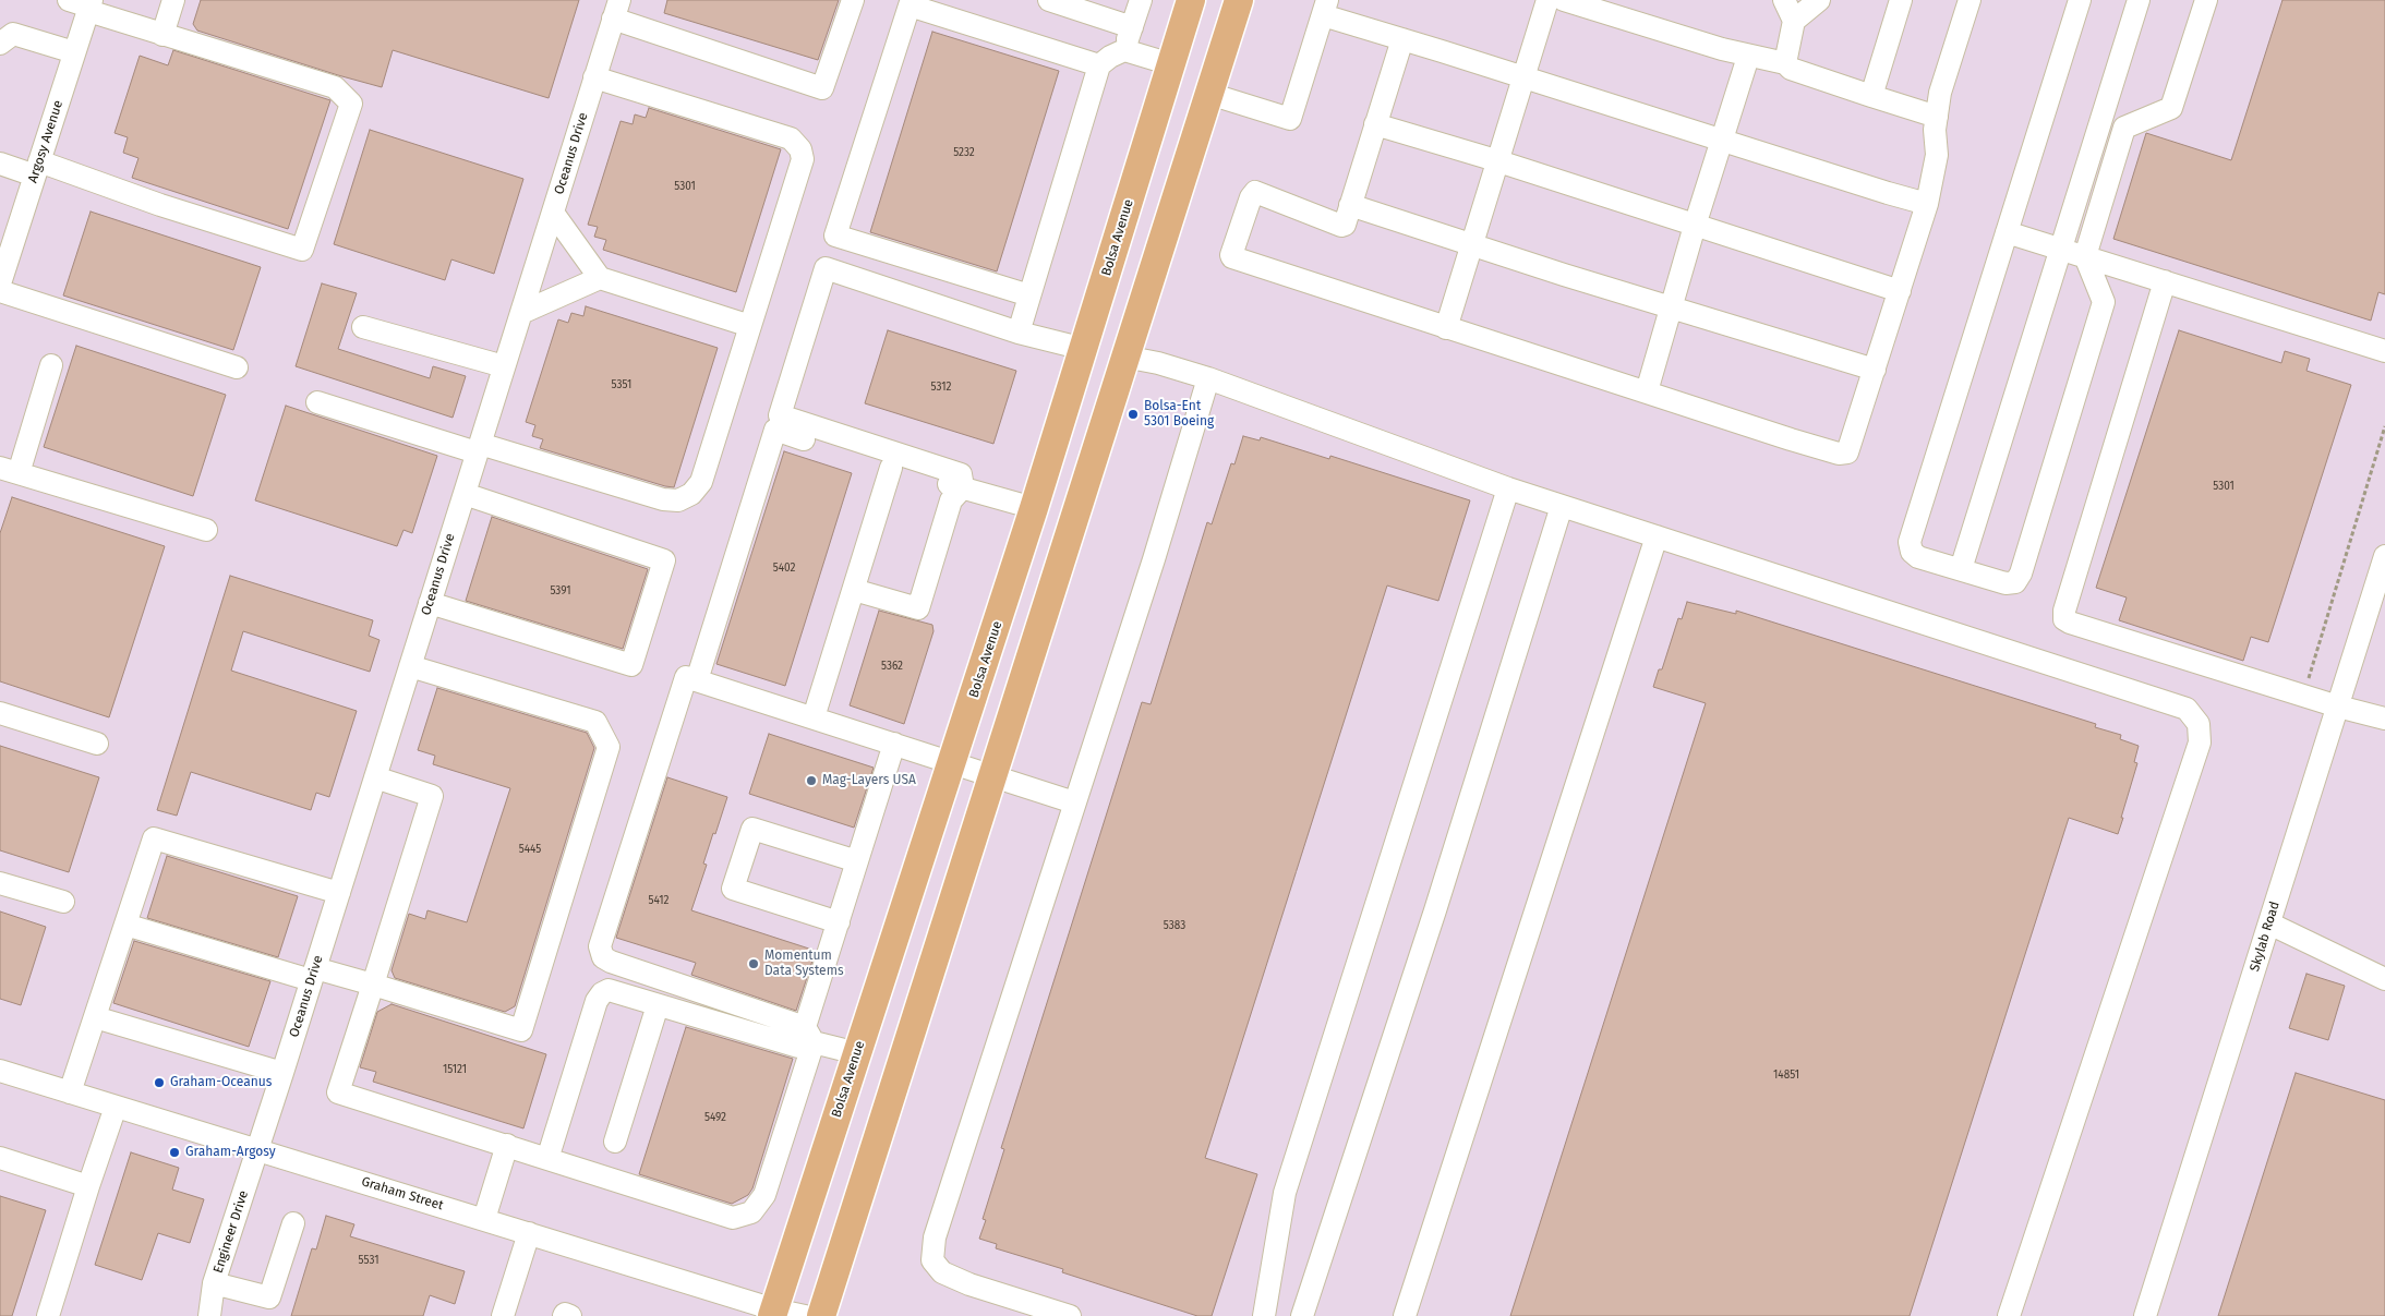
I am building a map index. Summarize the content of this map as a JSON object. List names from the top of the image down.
{
  "streets": {
    "main road": ["Bolsa Avenue"],
    "street": [
      "Argosy Avenue",
      "Oceanus Drive",
      "Skylab Road",
      "Graham Street",
      "Engineer Drive"
    ]
  },
  "crossings": [
    ["Oceanus Drive", "Graham Street"],
    ["Oceanus Drive", "Engineer Drive"],
    ["Bolsa Avenue", "Graham Street"],
    ["Graham Street", "Engineer Drive"]
  ],
  "places": [
    "Bolsa-Ent 5301 Boeing",
    "Mag-Layers USA",
    "Momentum Data Systems",
    "Graham-Oceanus",
    "Graham-Argosy"
  ],
  "house_numbers": [
    "5232",
    "5301",
    "5351",
    "5312",
    "5301",
    "5402",
    "5391",
    "5362",
    "5445",
    "5412",
    "5383",
    "15121",
    "14851",
    "5492",
    "5531"
  ]
}
